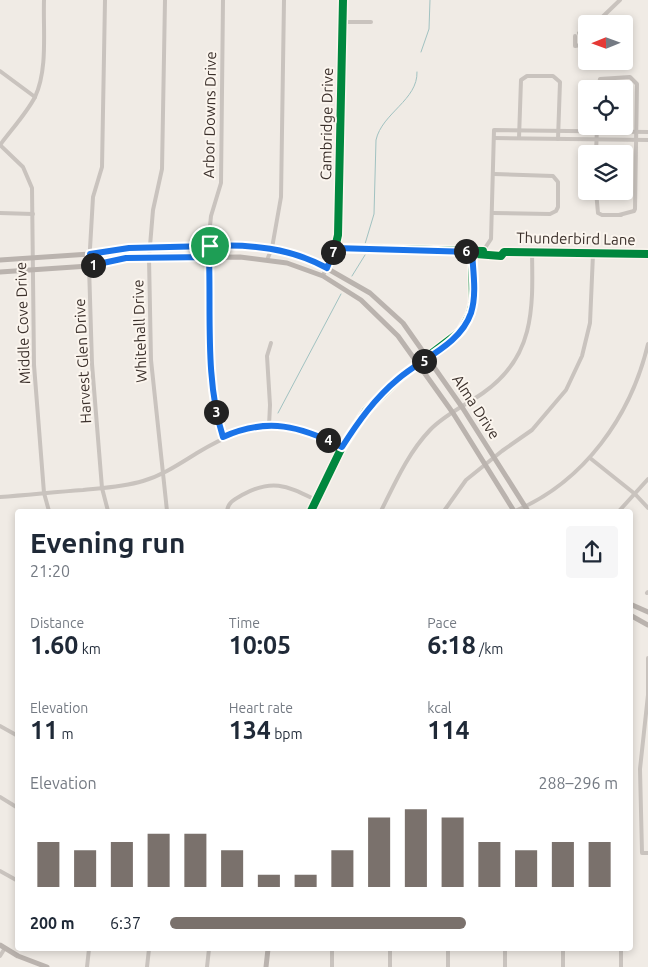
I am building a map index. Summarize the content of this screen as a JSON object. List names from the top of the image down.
{
  "streets": {
    "main road": ["Alma Drive"],
    "street": [
      "Arbor Downs Drive",
      "Cambridge Drive",
      "Thunderbird Lane",
      "Middle Cove Drive",
      "Whitehall Drive",
      "Harvest Glen Drive"
    ]
  },
  "crossings": [
    ["Arbor Downs Drive", "Alma Drive"],
    ["Cambridge Drive", "Alma Drive"],
    ["Middle Cove Drive", "Alma Drive"],
    ["Whitehall Drive", "Alma Drive"],
    ["Harvest Glen Drive", "Alma Drive"]
  ],
  "north": "left",
  "page": {
    "pins": [
      "6",
      "7",
      "1",
      "5",
      "3",
      "4"
    ],
    "heading": ["Evening run", "21:20"],
    "stats": [
      ["Distance", "1.60 km"],
      ["Time", "10:05"],
      ["Pace", "6:18 /km"],
      ["Elevation", "11 m"],
      ["Heart rate", "134 bpm"],
      ["kcal", "114"]
    ],
    "chart": ["Elevation", "288–296 m"],
    "list": [
      {
        "name": "200 m",
        "note": "6:37"
      }
    ]
  }
}
